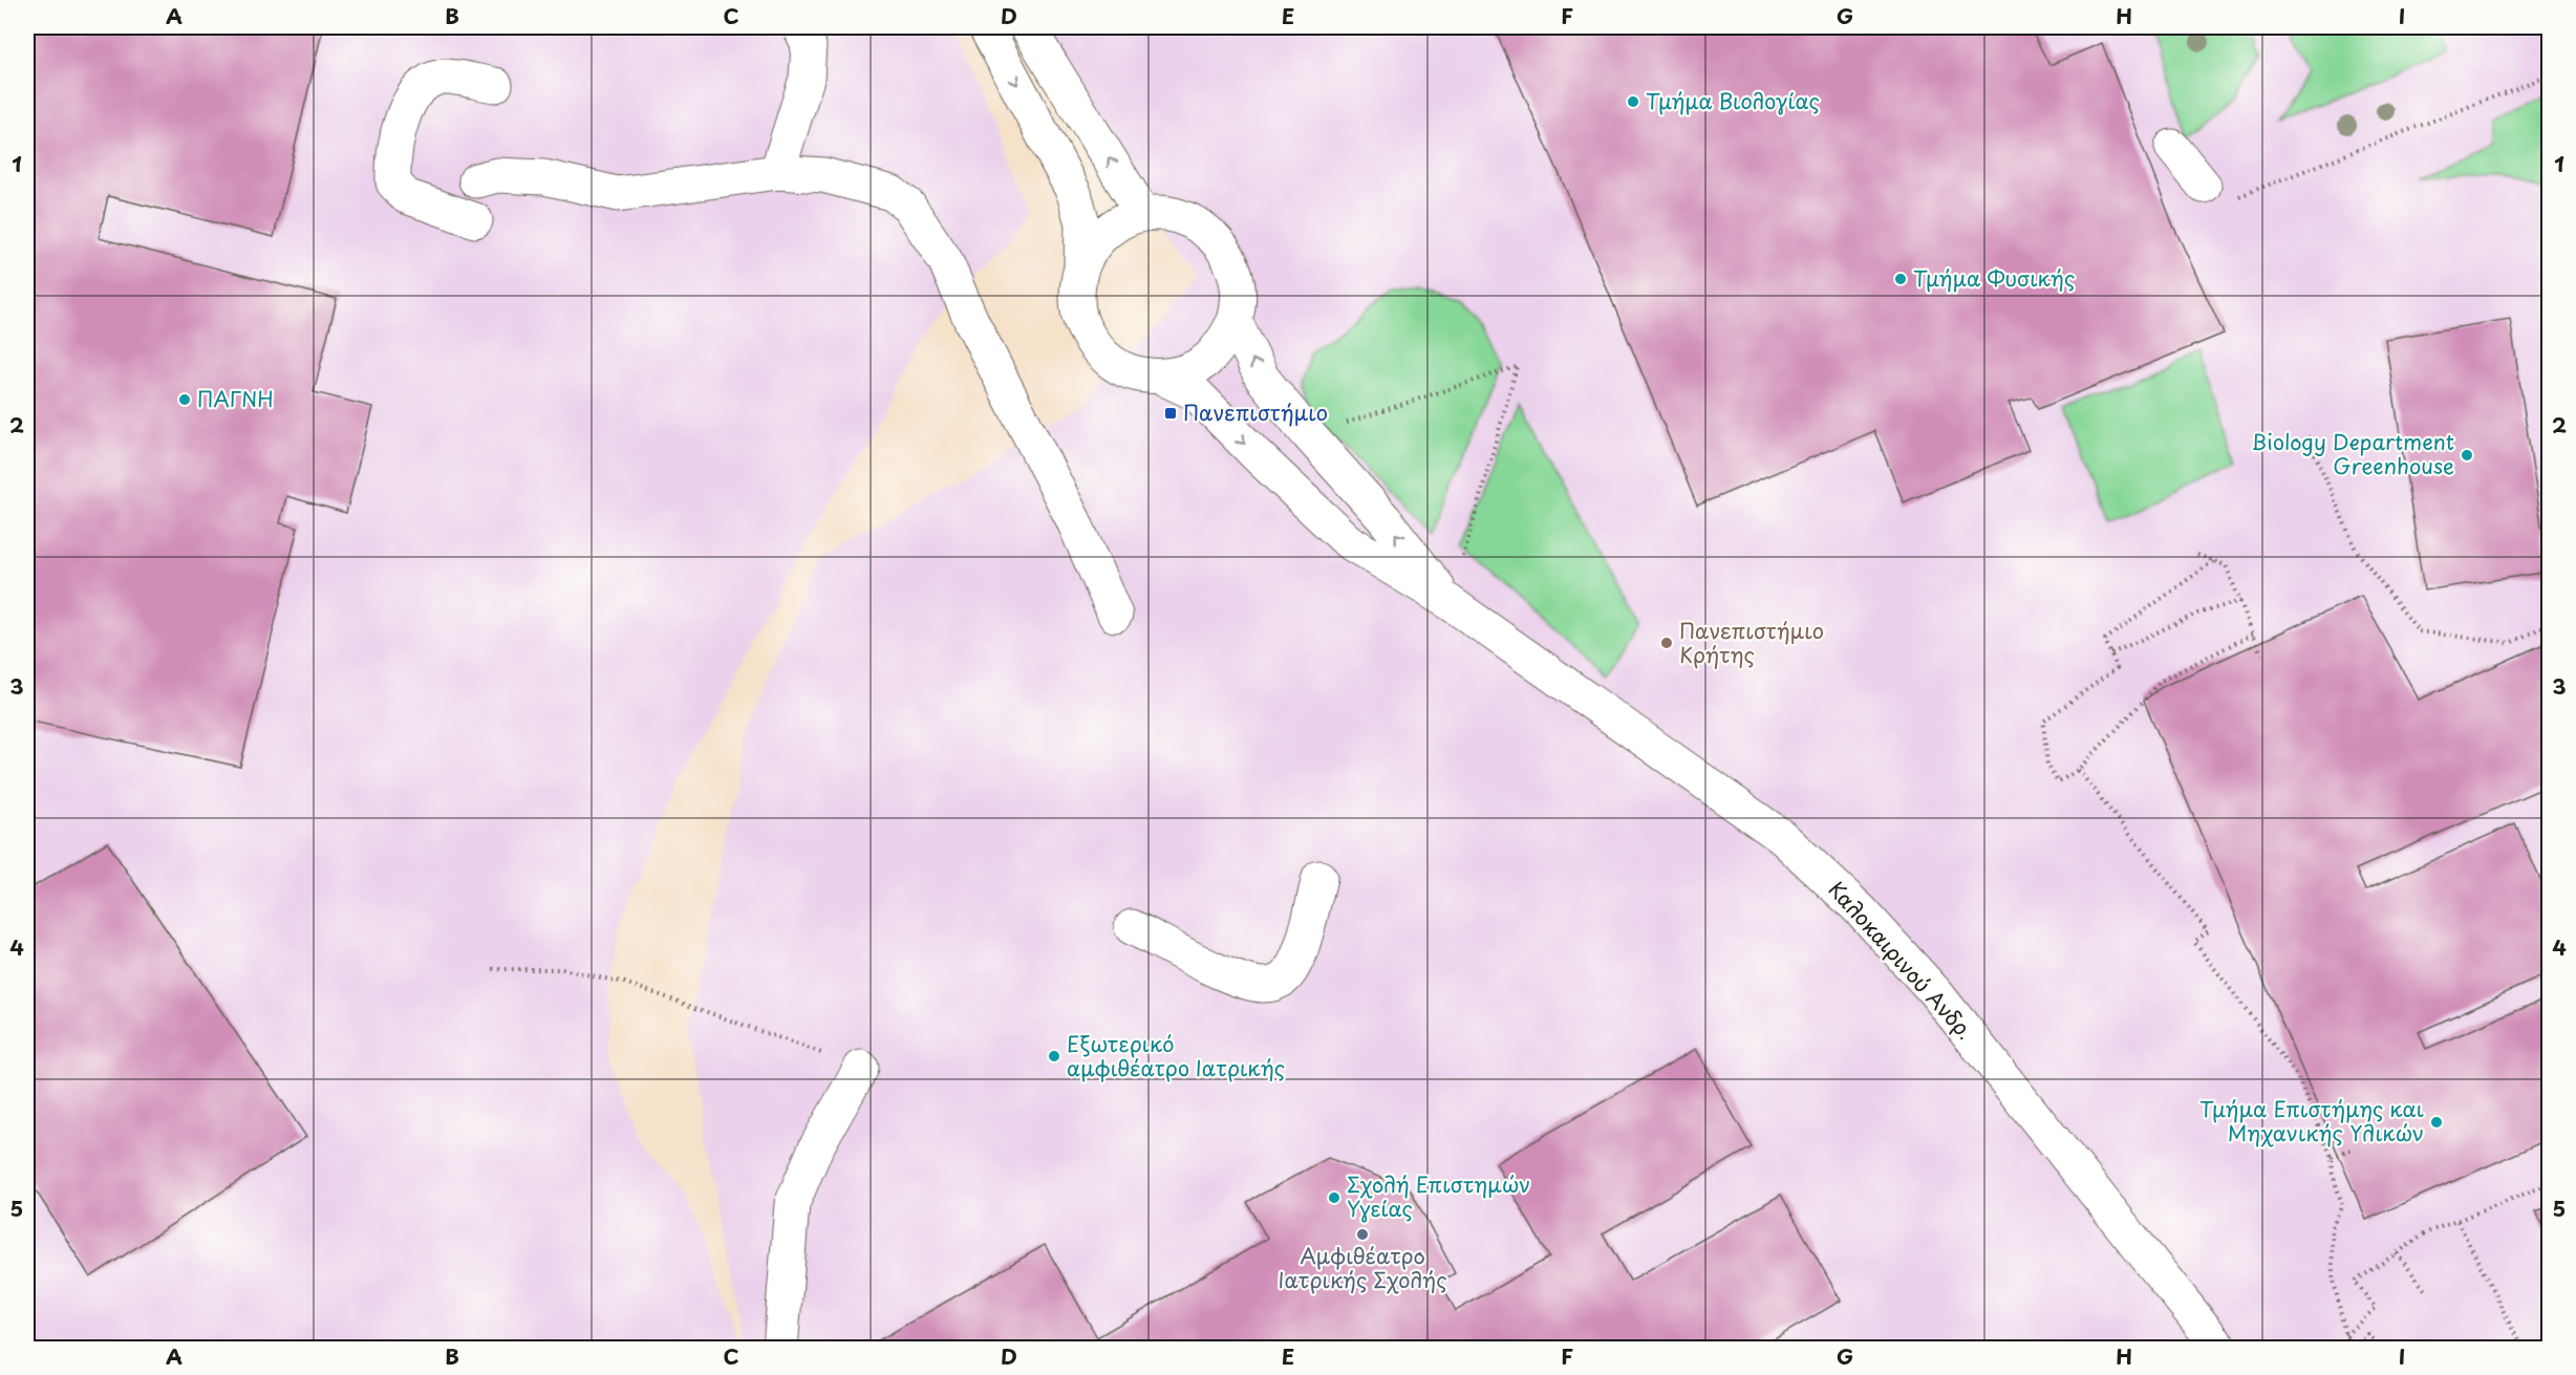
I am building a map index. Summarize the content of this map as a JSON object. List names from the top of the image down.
{
  "streets": {
    "street": ["Καλοκαιρινού Ανδρ."]
  },
  "places": {
    "other": [
      "Τμήμα Βιολογίας",
      "Τμήμα Φυσικής",
      "ΠΑΓΝΗ",
      "Biology Department Greenhouse",
      "Πανεπιστήμιο Κρήτης",
      "Εξωτερικό αμφιθέατρο Ιατρικής",
      "Τμήμα Επιστήμης και Μηχανικής Υλικών",
      "Σχολή Επιστημών Υγείας",
      "Αμφιθέατρο Ιατρικής Σχολής"
    ],
    "transit": ["Πανεπιστήμιο"]
  },
  "grid": {
    "columns": [
      "A",
      "B",
      "C",
      "D",
      "E",
      "F",
      "G",
      "H",
      "I"
    ],
    "rows": [
      "1",
      "2",
      "3",
      "4",
      "5"
    ]
  }
}
